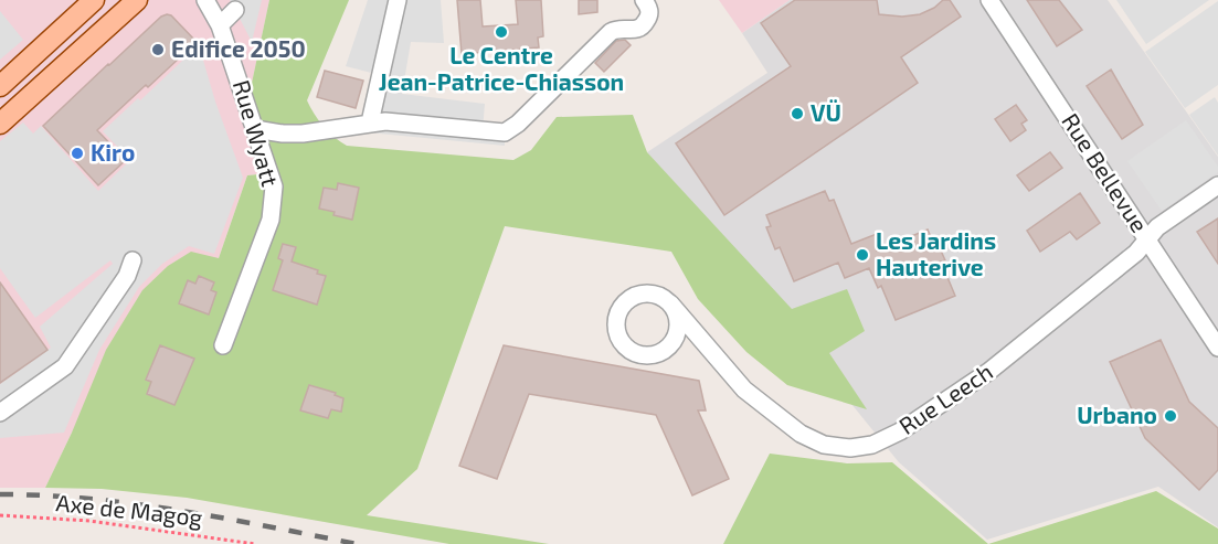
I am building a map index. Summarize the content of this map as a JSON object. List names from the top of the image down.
{
  "streets": {
    "street": ["Rue Wyatt", "Rue Bellevue", "Rue Leech"],
    "path": ["Axe de Magog"]
  },
  "crossings": [
    ["Rue Bellevue", "Rue Leech"]
  ],
  "places": [
    "Le Centre Jean-Patrice-Chiasson",
    "Edifice 2050",
    "VÜ",
    "Kiro",
    "Les Jardins Hauterive",
    "Urbano"
  ]
}
